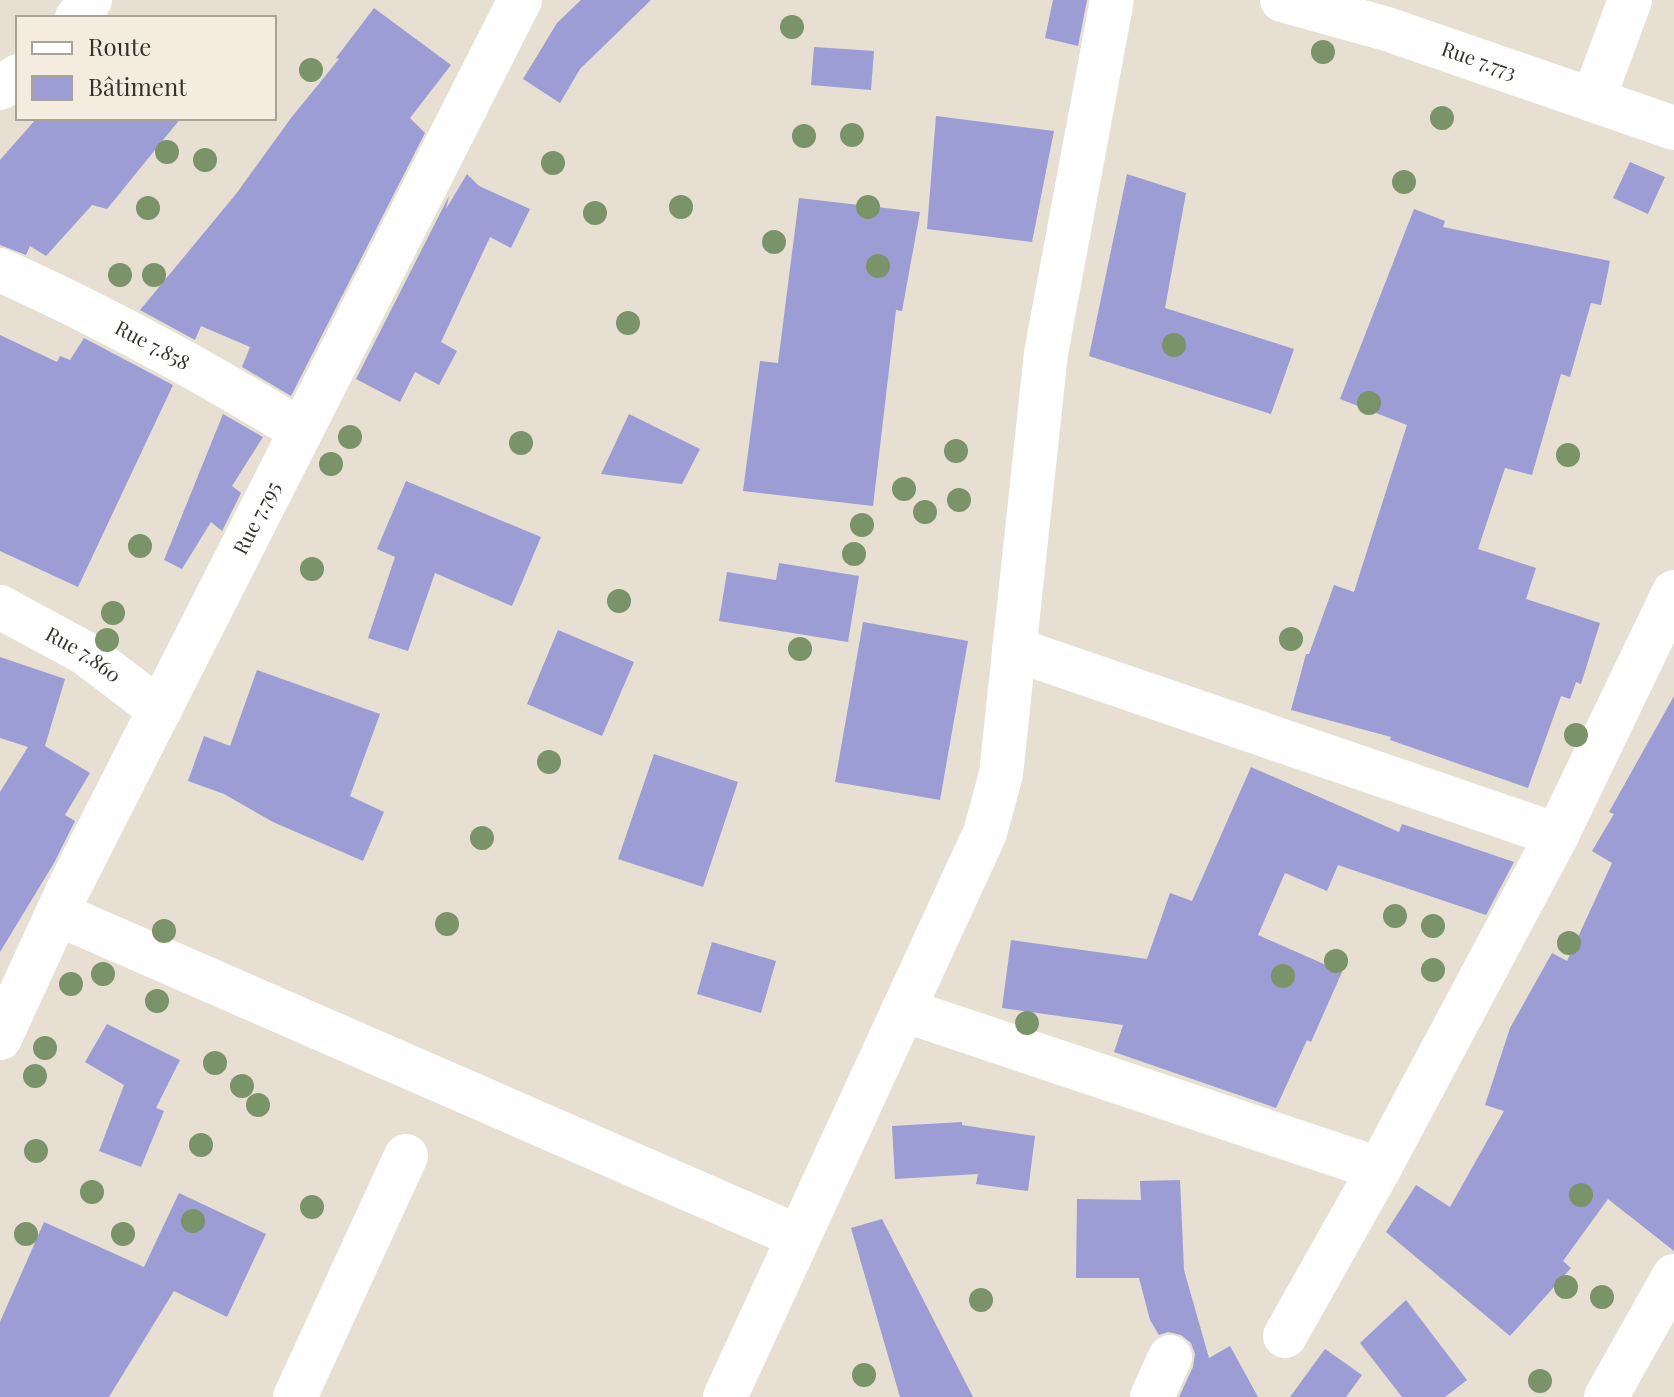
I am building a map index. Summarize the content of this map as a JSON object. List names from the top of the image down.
{
  "streets": {
    "street": [
      "Rue 7.773",
      "Rue 7.858",
      "Rue 7.795",
      "Rue 7.860"
    ]
  },
  "crossings": [
    ["Rue 7.858", "Rue 7.795"],
    ["Rue 7.795", "Rue 7.860"]
  ],
  "legend": ["Route", "Bâtiment"]
}
